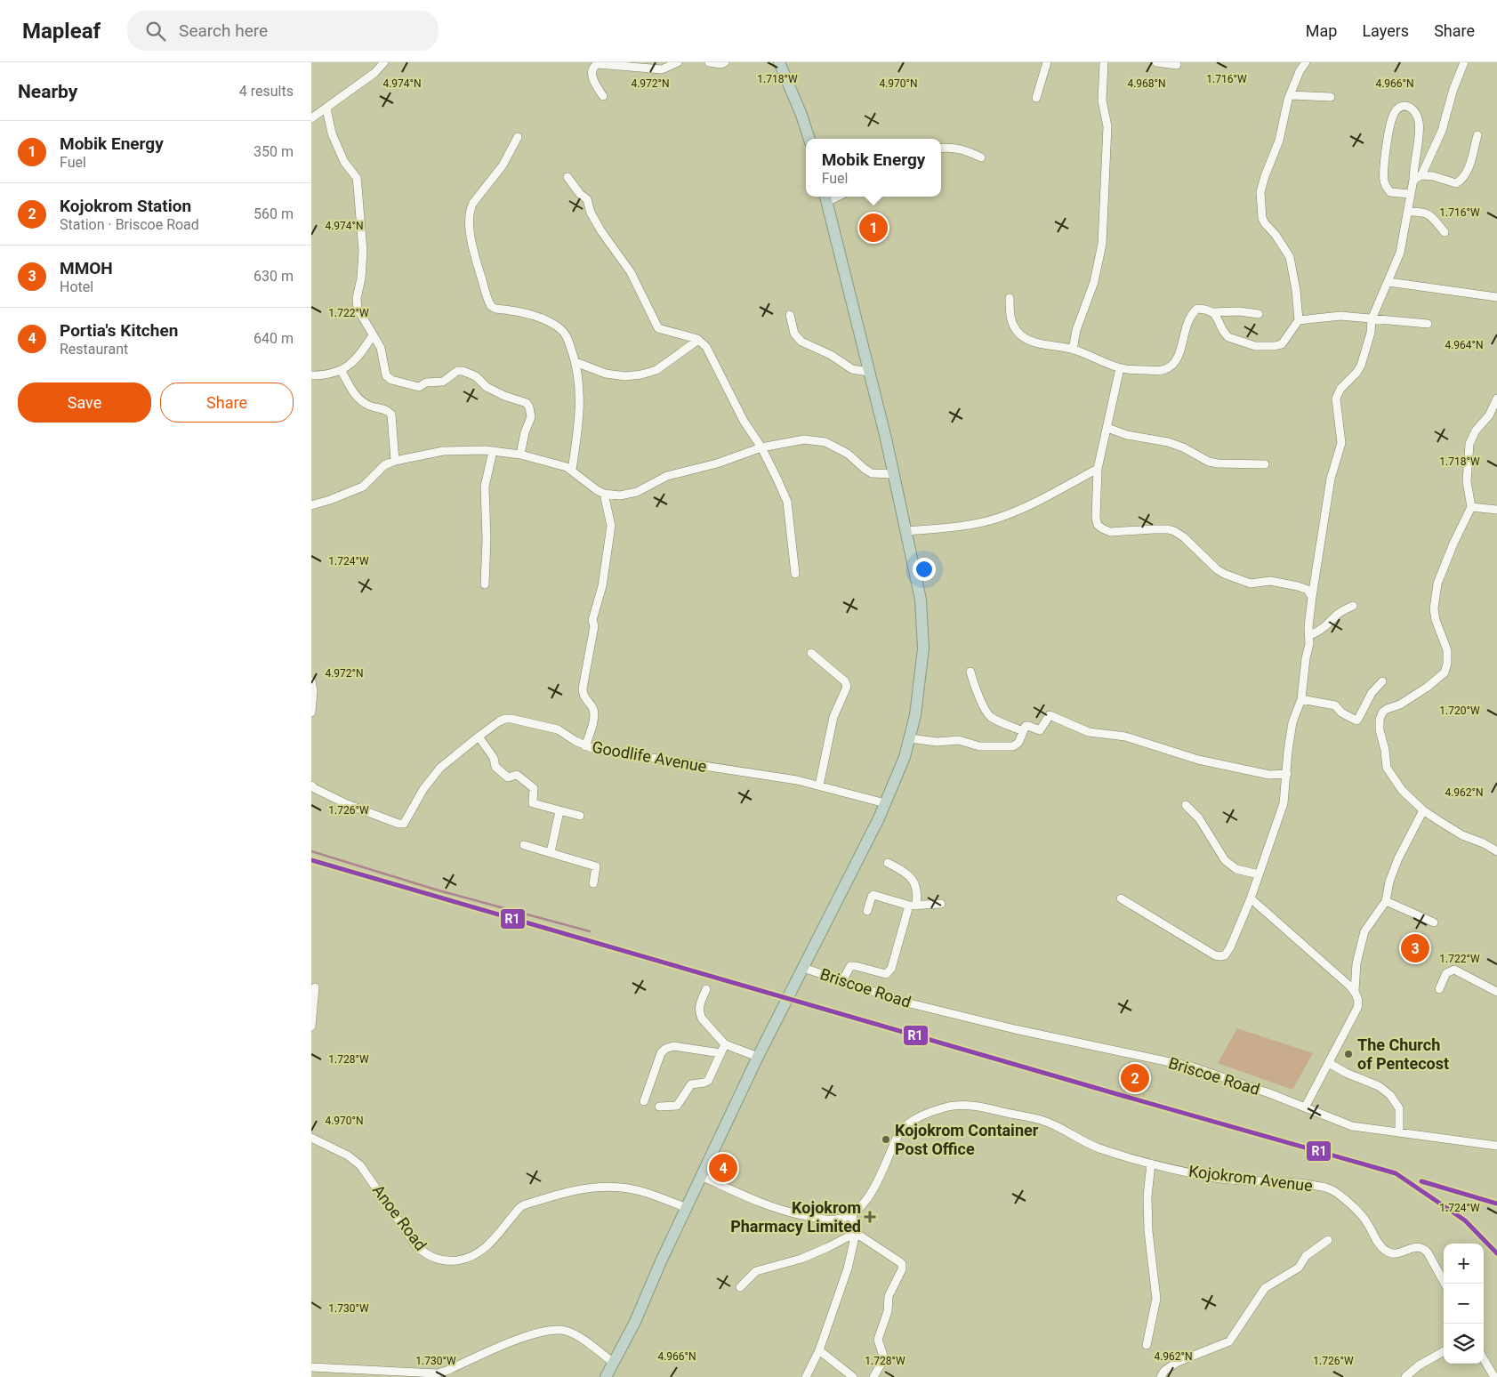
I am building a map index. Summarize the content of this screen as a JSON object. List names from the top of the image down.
{
  "streets": {
    "street": [
      "Goodlife Avenue",
      "Briscoe Road",
      "Kojokrom Avenue",
      "Anoe Road"
    ]
  },
  "places": {
    "other": ["The Church of Pentecost", "Kojokrom Container Post Office"],
    "health": ["Kojokrom Pharmacy Limited"]
  },
  "lines": ["transit line R1"],
  "page": {
    "header": "Mapleaf",
    "search": "Search here",
    "nav": ["Map", "Layers", "Share"],
    "heading": ["Nearby", "4 results"],
    "list": [
      {
        "mark": "1",
        "name": "Mobik Energy",
        "note": "Fuel",
        "value": "350 m"
      },
      {
        "mark": "2",
        "name": "Kojokrom Station",
        "note": "Station · Briscoe Road",
        "value": "560 m"
      },
      {
        "mark": "3",
        "name": "MMOH",
        "note": "Hotel",
        "value": "630 m"
      },
      {
        "mark": "4",
        "name": "Portia's Kitchen",
        "note": "Restaurant",
        "value": "640 m"
      }
    ],
    "popup": ["Mobik Energy", "Fuel"],
    "pins": [
      "1",
      "3",
      "2",
      "4"
    ],
    "buttons": ["Save", "Share"],
    "map_buttons": ["+", "−"]
  },
  "coordinates": [
    "1.718°W",
    "1.716°W",
    "4.974°N",
    "4.972°N",
    "4.970°N",
    "4.968°N",
    "4.966°N",
    "1.722°W",
    "4.964°N",
    "1.724°W",
    "1.720°W",
    "4.962°N",
    "1.726°W",
    "1.728°W",
    "1.730°W"
  ]
}
